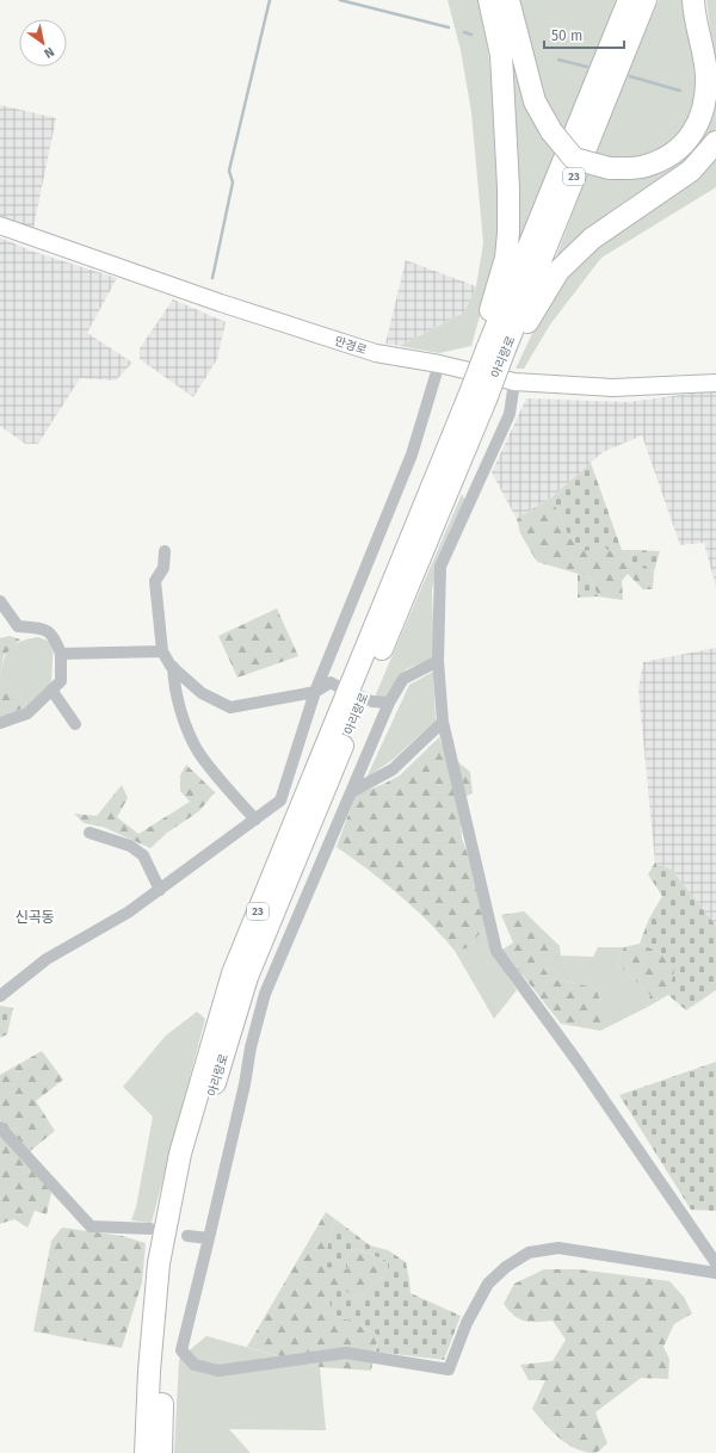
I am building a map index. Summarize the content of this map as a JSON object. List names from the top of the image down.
{
  "streets": {
    "highway": ["23", "아리랑로"],
    "street": ["만경로"]
  },
  "districts": ["신곡동"],
  "scale_bar": "50 m",
  "north": "bottom right"
}
